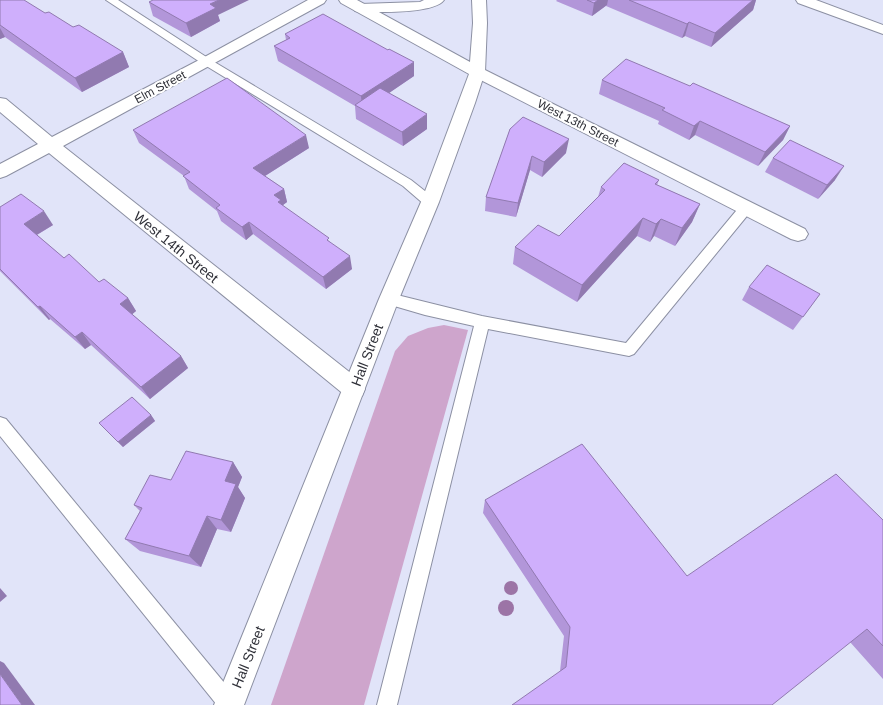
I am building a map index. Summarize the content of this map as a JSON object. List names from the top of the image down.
{
  "streets": {
    "street": [
      "Elm Street",
      "West 13th Street",
      "West 14th Street",
      "Hall Street"
    ]
  },
  "crossings": [
    ["Elm Street", "West 14th Street"],
    ["West 13th Street", "Hall Street"],
    ["West 14th Street", "Hall Street"]
  ]
}
